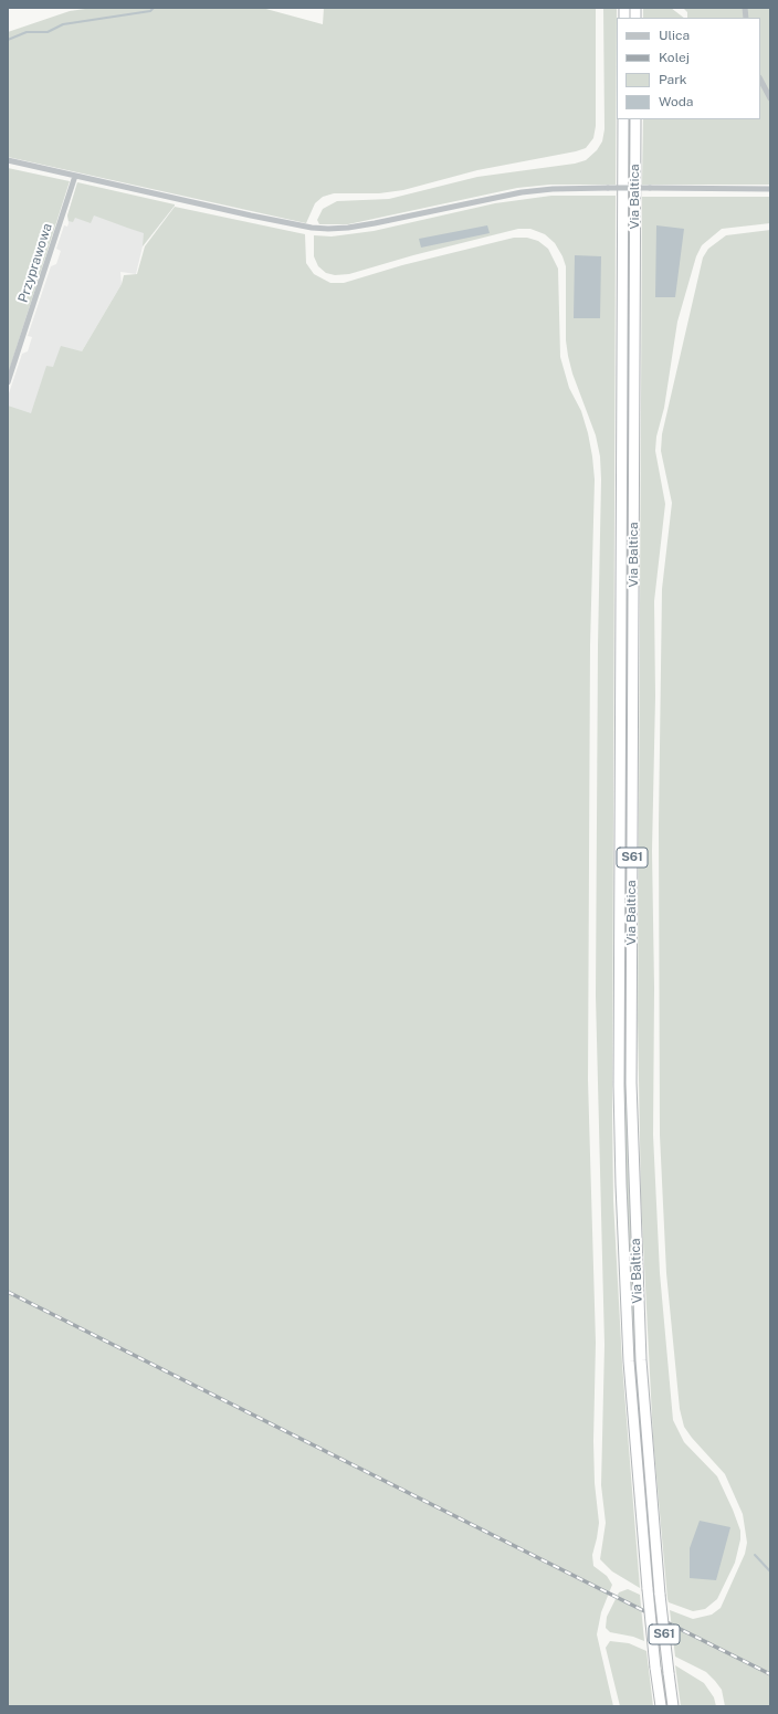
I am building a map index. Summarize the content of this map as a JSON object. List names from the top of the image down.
{
  "streets": {
    "highway": ["Via Baltica", "S61"],
    "street": ["Przyprawowa"]
  },
  "legend": [
    "Ulica",
    "Kolej",
    "Park",
    "Woda"
  ]
}
